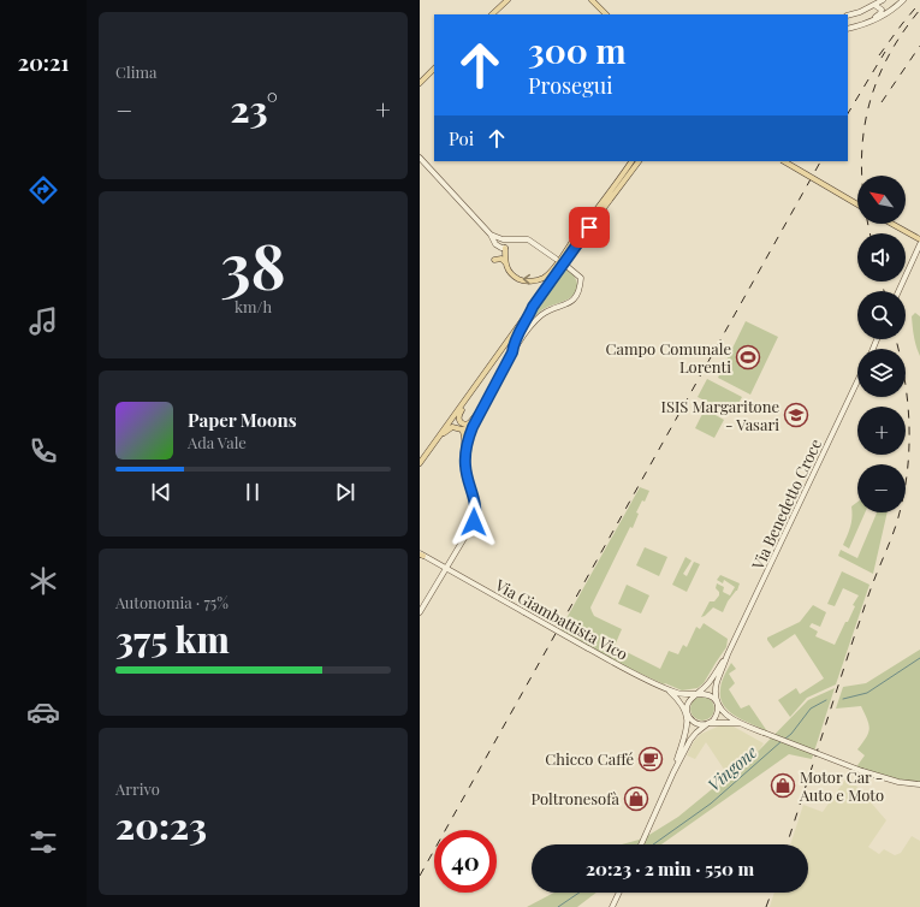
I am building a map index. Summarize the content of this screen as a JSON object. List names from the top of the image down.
{
  "streets": {
    "street": ["Via Benedetto Croce", "Via Giambattista Vico"]
  },
  "crossings": [
    ["Via Benedetto Croce", "Via Giambattista Vico"]
  ],
  "water": ["Vingone"],
  "places": {
    "sports": ["Campo Comunale Lorenti"],
    "school or university": ["ISIS Margaritone - Vasari"],
    "cafe": ["Chicco Caffé"],
    "shop": ["Motor Car - Auto e Moto", "Poltronesofà"]
  },
  "north": "top left",
  "page": {
    "tabs": "20:21",
    "tile": [
      "Clima",
      ["38", "km/h"],
      ["Autonomia · 75%", "375 km"],
      ["Arrivo", "20:23"]
    ],
    "turn": ["300 m", "Prosegui"],
    "heat": ["−", "23°", "+"],
    "then": "Poi",
    "map_buttons": ["+", "−"],
    "song": ["Paper Moons", "Ada Vale"],
    "limit": "40",
    "trip": "20:23 · 2 min · 550 m"
  }
}
